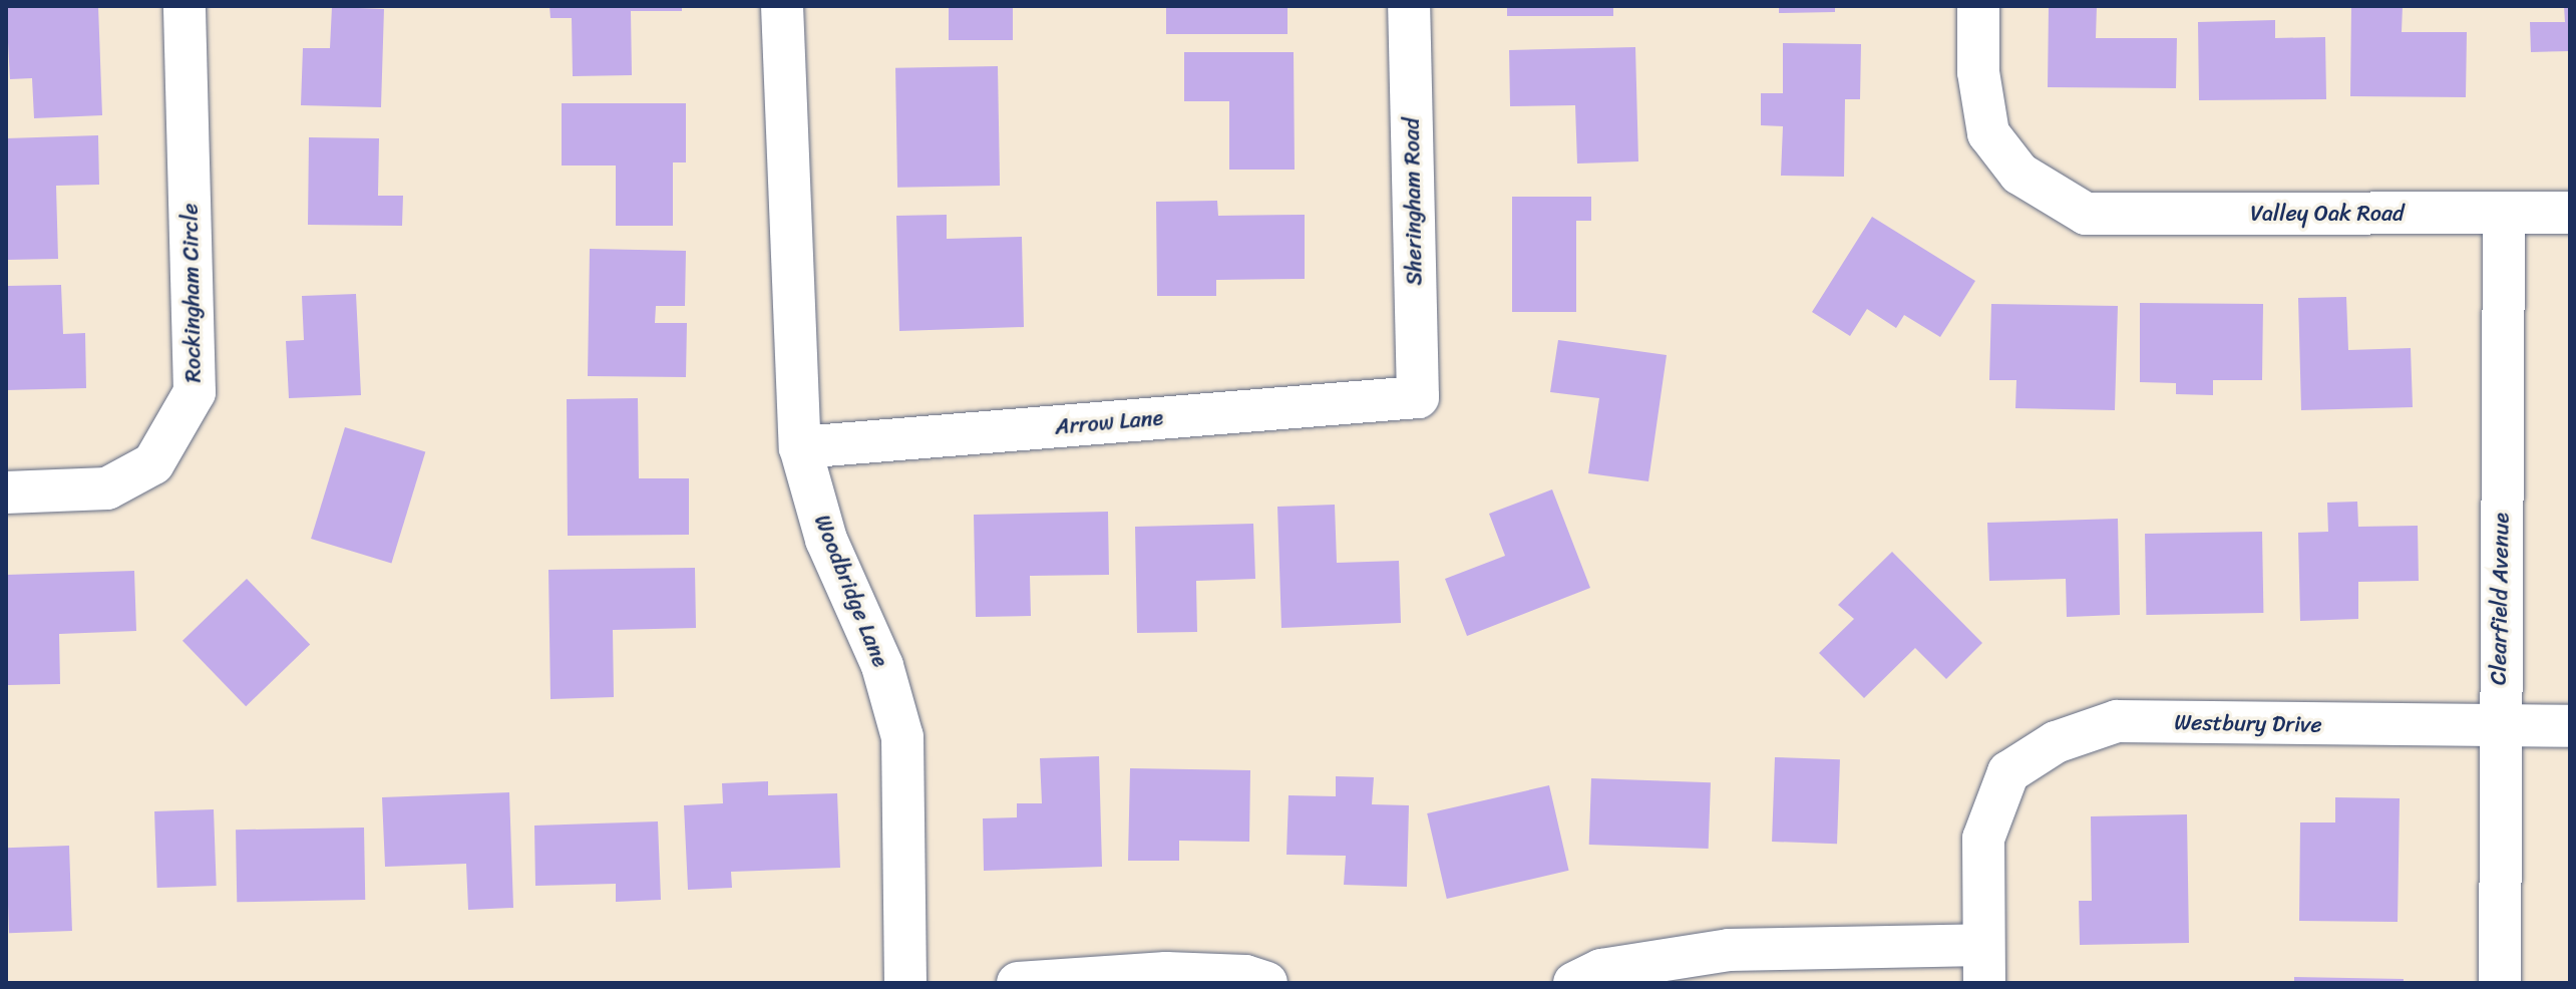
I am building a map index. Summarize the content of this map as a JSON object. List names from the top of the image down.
{
  "streets": {
    "street": [
      "Sheringham Road",
      "Valley Oak Road",
      "Rockingham Circle",
      "Arrow Lane",
      "Woodbridge Lane",
      "Clearfield Avenue",
      "Westbury Drive"
    ]
  },
  "crossings": [
    ["Sheringham Road", "Arrow Lane"],
    ["Valley Oak Road", "Clearfield Avenue"],
    ["Arrow Lane", "Woodbridge Lane"],
    ["Clearfield Avenue", "Westbury Drive"]
  ]
}
